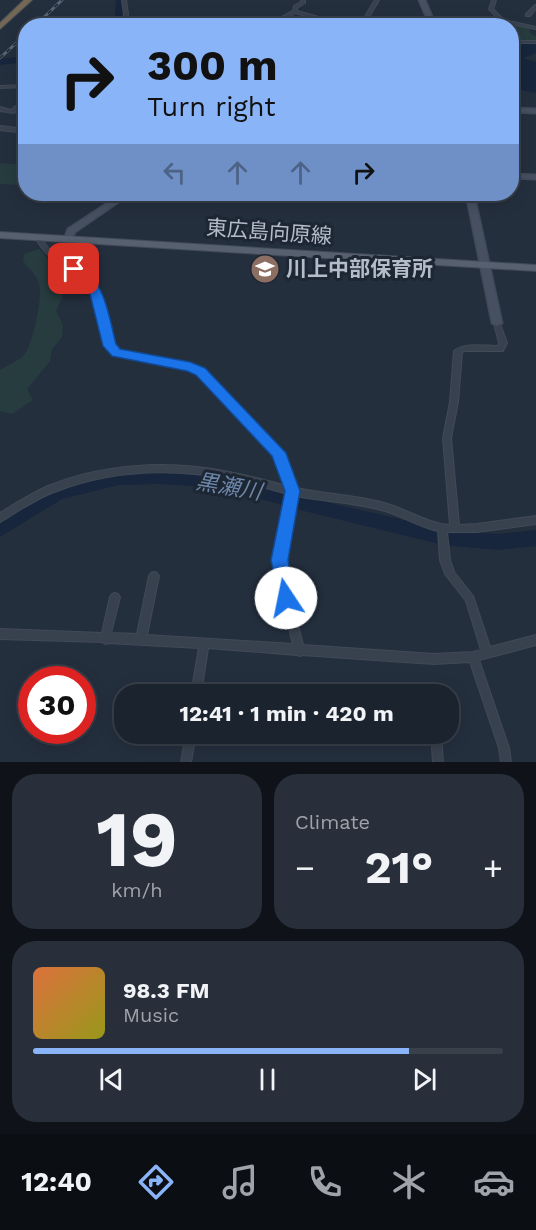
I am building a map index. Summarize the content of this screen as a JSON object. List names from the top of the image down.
{
  "streets": {
    "main road": ["東広島向原線"]
  },
  "water": ["黒瀬川"],
  "places": {
    "school or university": ["川上中部保育所"]
  },
  "page": {
    "turn": ["300 m", "Turn right"],
    "limit": "30",
    "trip": "12:41 · 1 min · 420 m",
    "tile": [
      ["19", "km/h"],
      "Climate"
    ],
    "heat": ["−", "21°", "+"],
    "song": ["98.3 FM", "Music"],
    "tabs": "12:40"
  }
}
